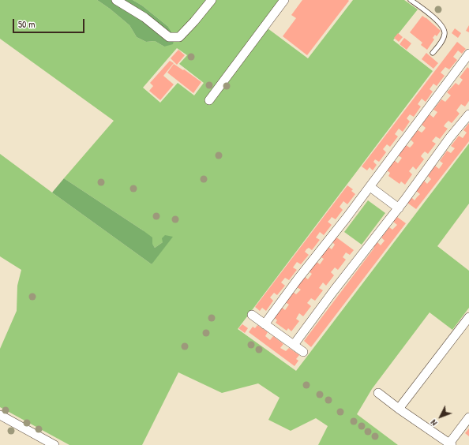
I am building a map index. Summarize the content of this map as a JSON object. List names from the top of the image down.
{
  "scale_bar": "50 m",
  "north": "bottom left"
}
